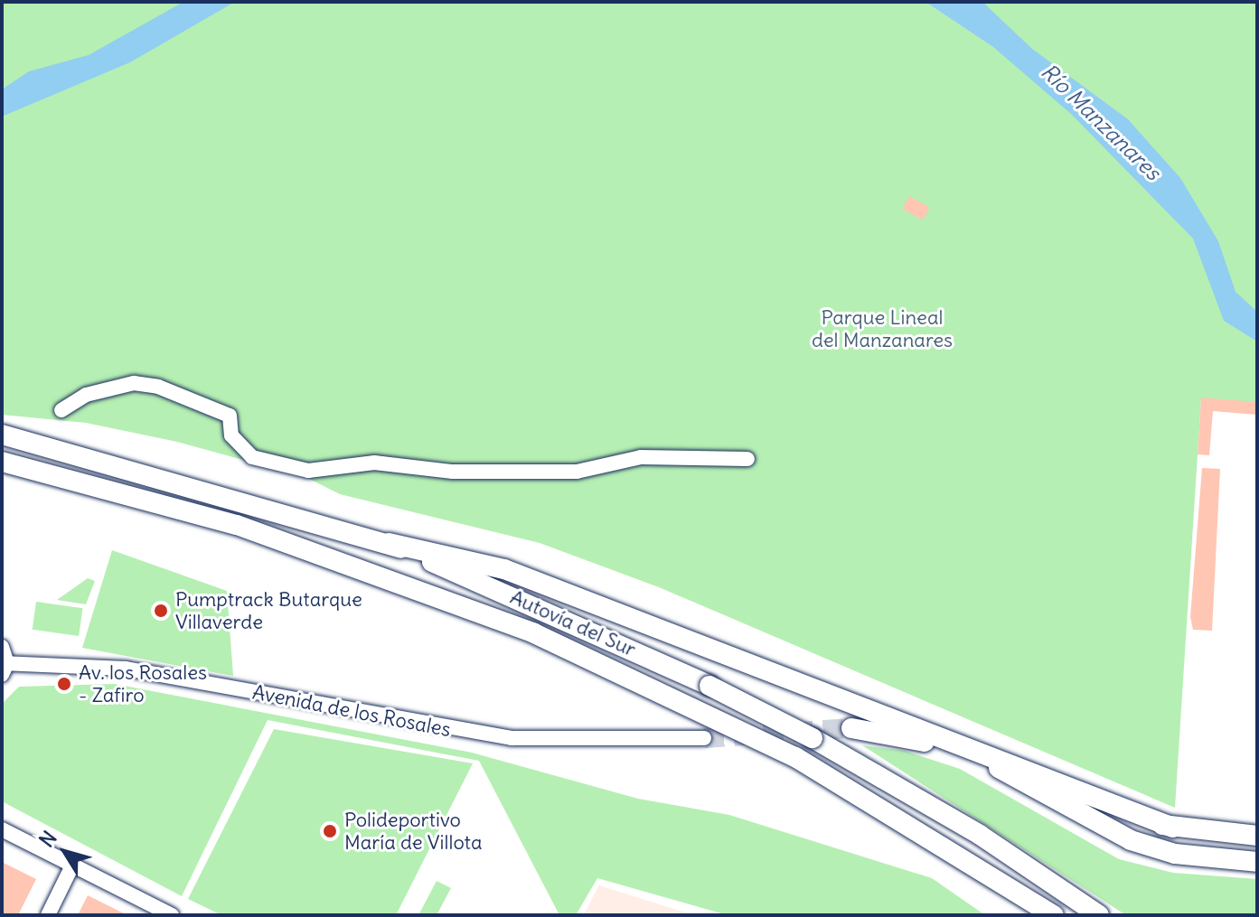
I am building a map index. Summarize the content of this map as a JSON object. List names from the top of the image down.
{
  "streets": {
    "highway": ["Autovía del Sur"],
    "street": ["Avenida de los Rosales"]
  },
  "water": ["Río Manzanares"],
  "parks": ["Parque Lineal del Manzanares"],
  "places": ["Pumptrack Butarque Villaverde", "Av. los Rosales - Zafiro", "Polideportivo María de Villota"],
  "north": "top left"
}
